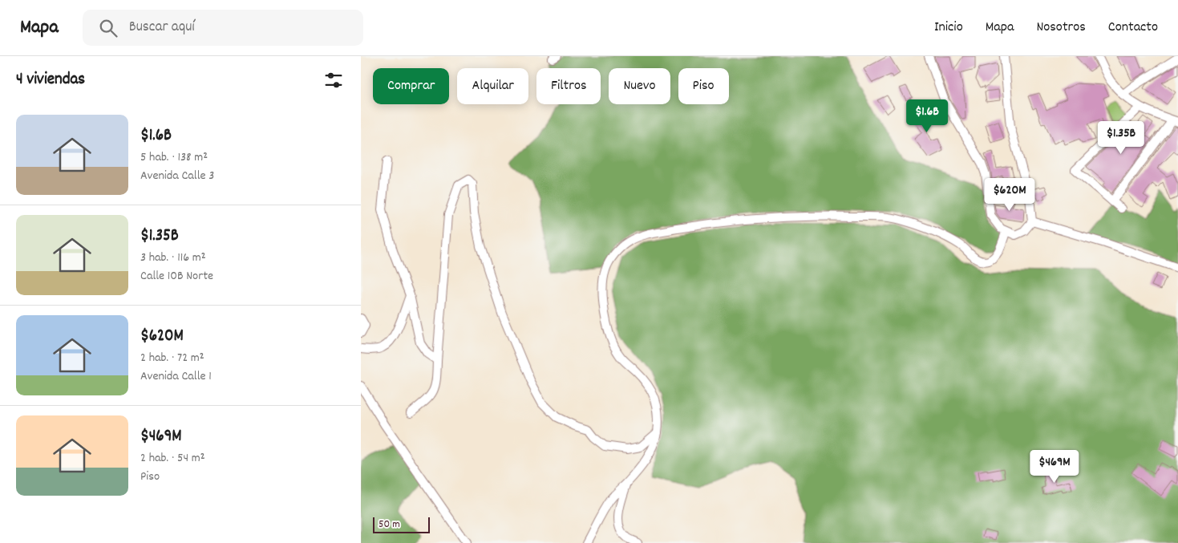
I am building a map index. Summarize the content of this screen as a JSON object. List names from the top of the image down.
{
  "scale_bar": "50 m",
  "page": {
    "header": "Mapa",
    "search": "Buscar aquí",
    "nav": [
      "Inicio",
      "Mapa",
      "Nosotros",
      "Contacto"
    ],
    "heading": "4 viviendas",
    "chip": [
      "Comprar",
      "Alquilar",
      "Filtros",
      "Nuevo",
      "Piso"
    ],
    "price": [
      "$1.6B",
      "$1.35B",
      "$620M",
      "$469M"
    ],
    "list": [
      {
        "name": "$1.6B",
        "note": "5 hab. · 138 m² · Avenida Calle 3"
      },
      {
        "name": "$1.35B",
        "note": "3 hab. · 116 m² · Calle 10B Norte"
      },
      {
        "name": "$620M",
        "note": "2 hab. · 72 m² · Avenida Calle 1"
      },
      {
        "name": "$469M",
        "note": "2 hab. · 54 m² · Piso"
      }
    ],
    "scale": "50 m"
  }
}
